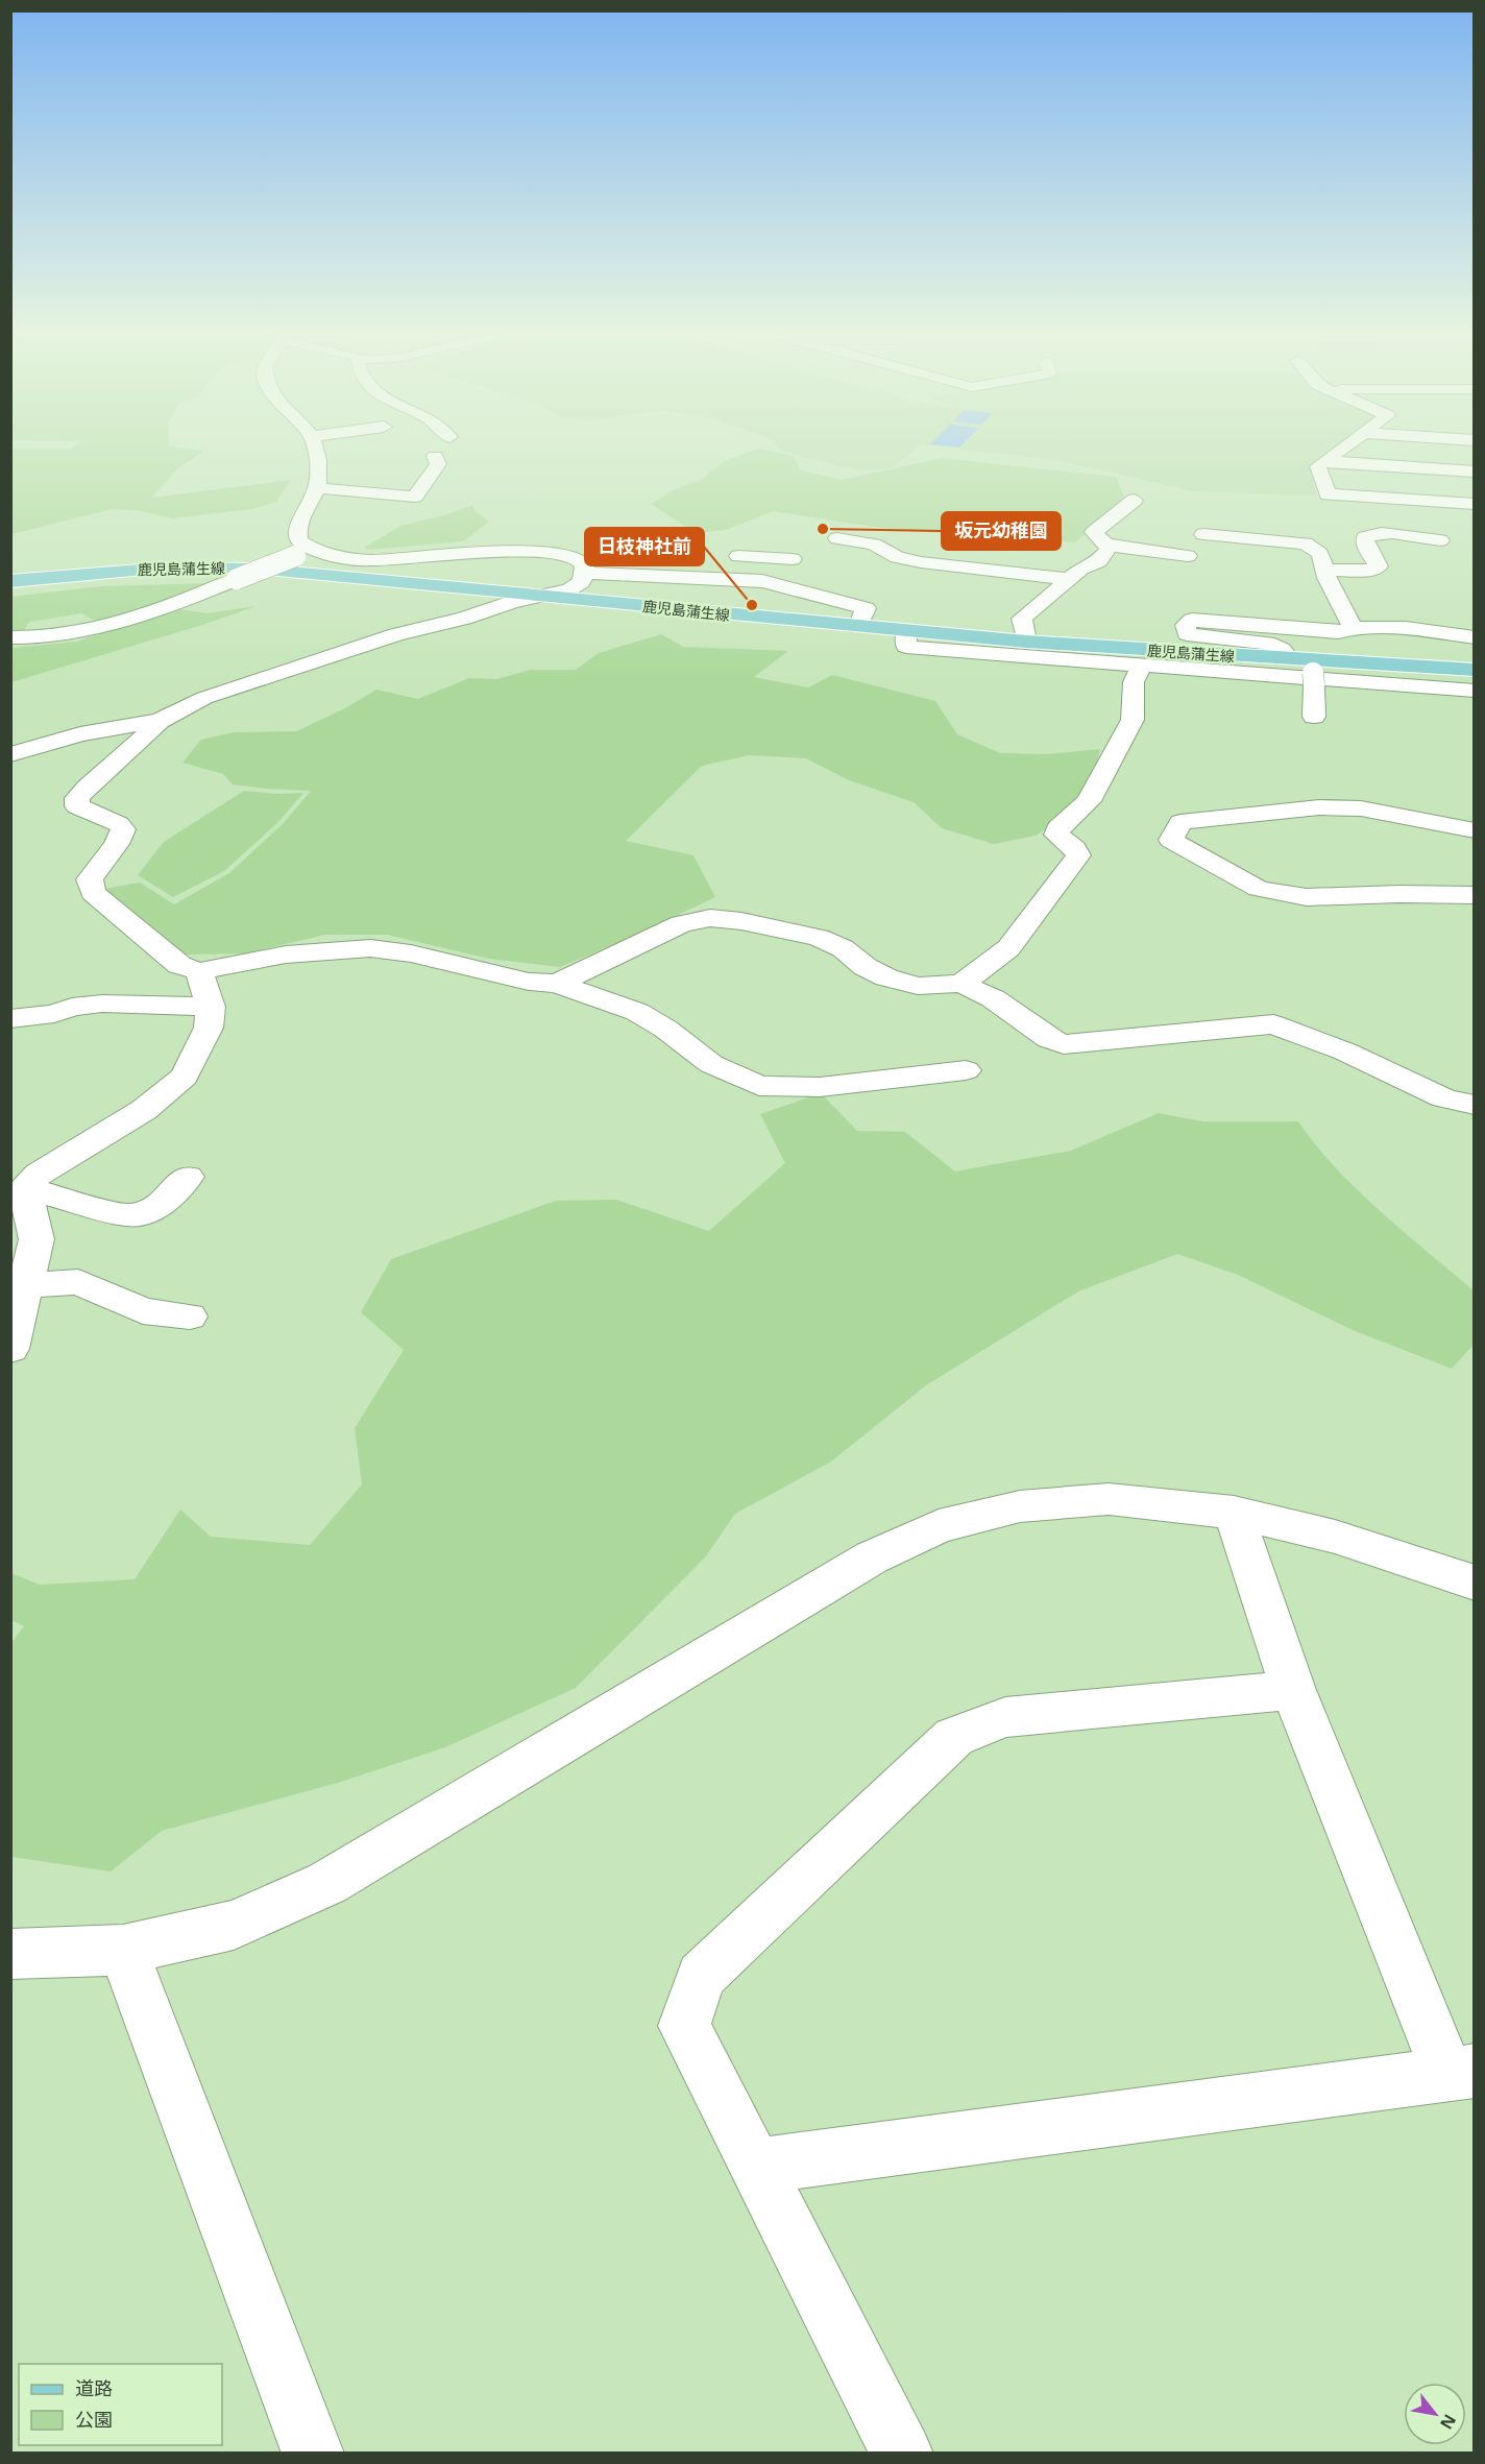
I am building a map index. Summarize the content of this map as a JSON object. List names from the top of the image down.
{
  "streets": {
    "main road": ["鹿児島蒲生線"]
  },
  "places": ["坂元幼稚園", "日枝神社前"],
  "legend": ["道路", "公園"],
  "north": "bottom right"
}
